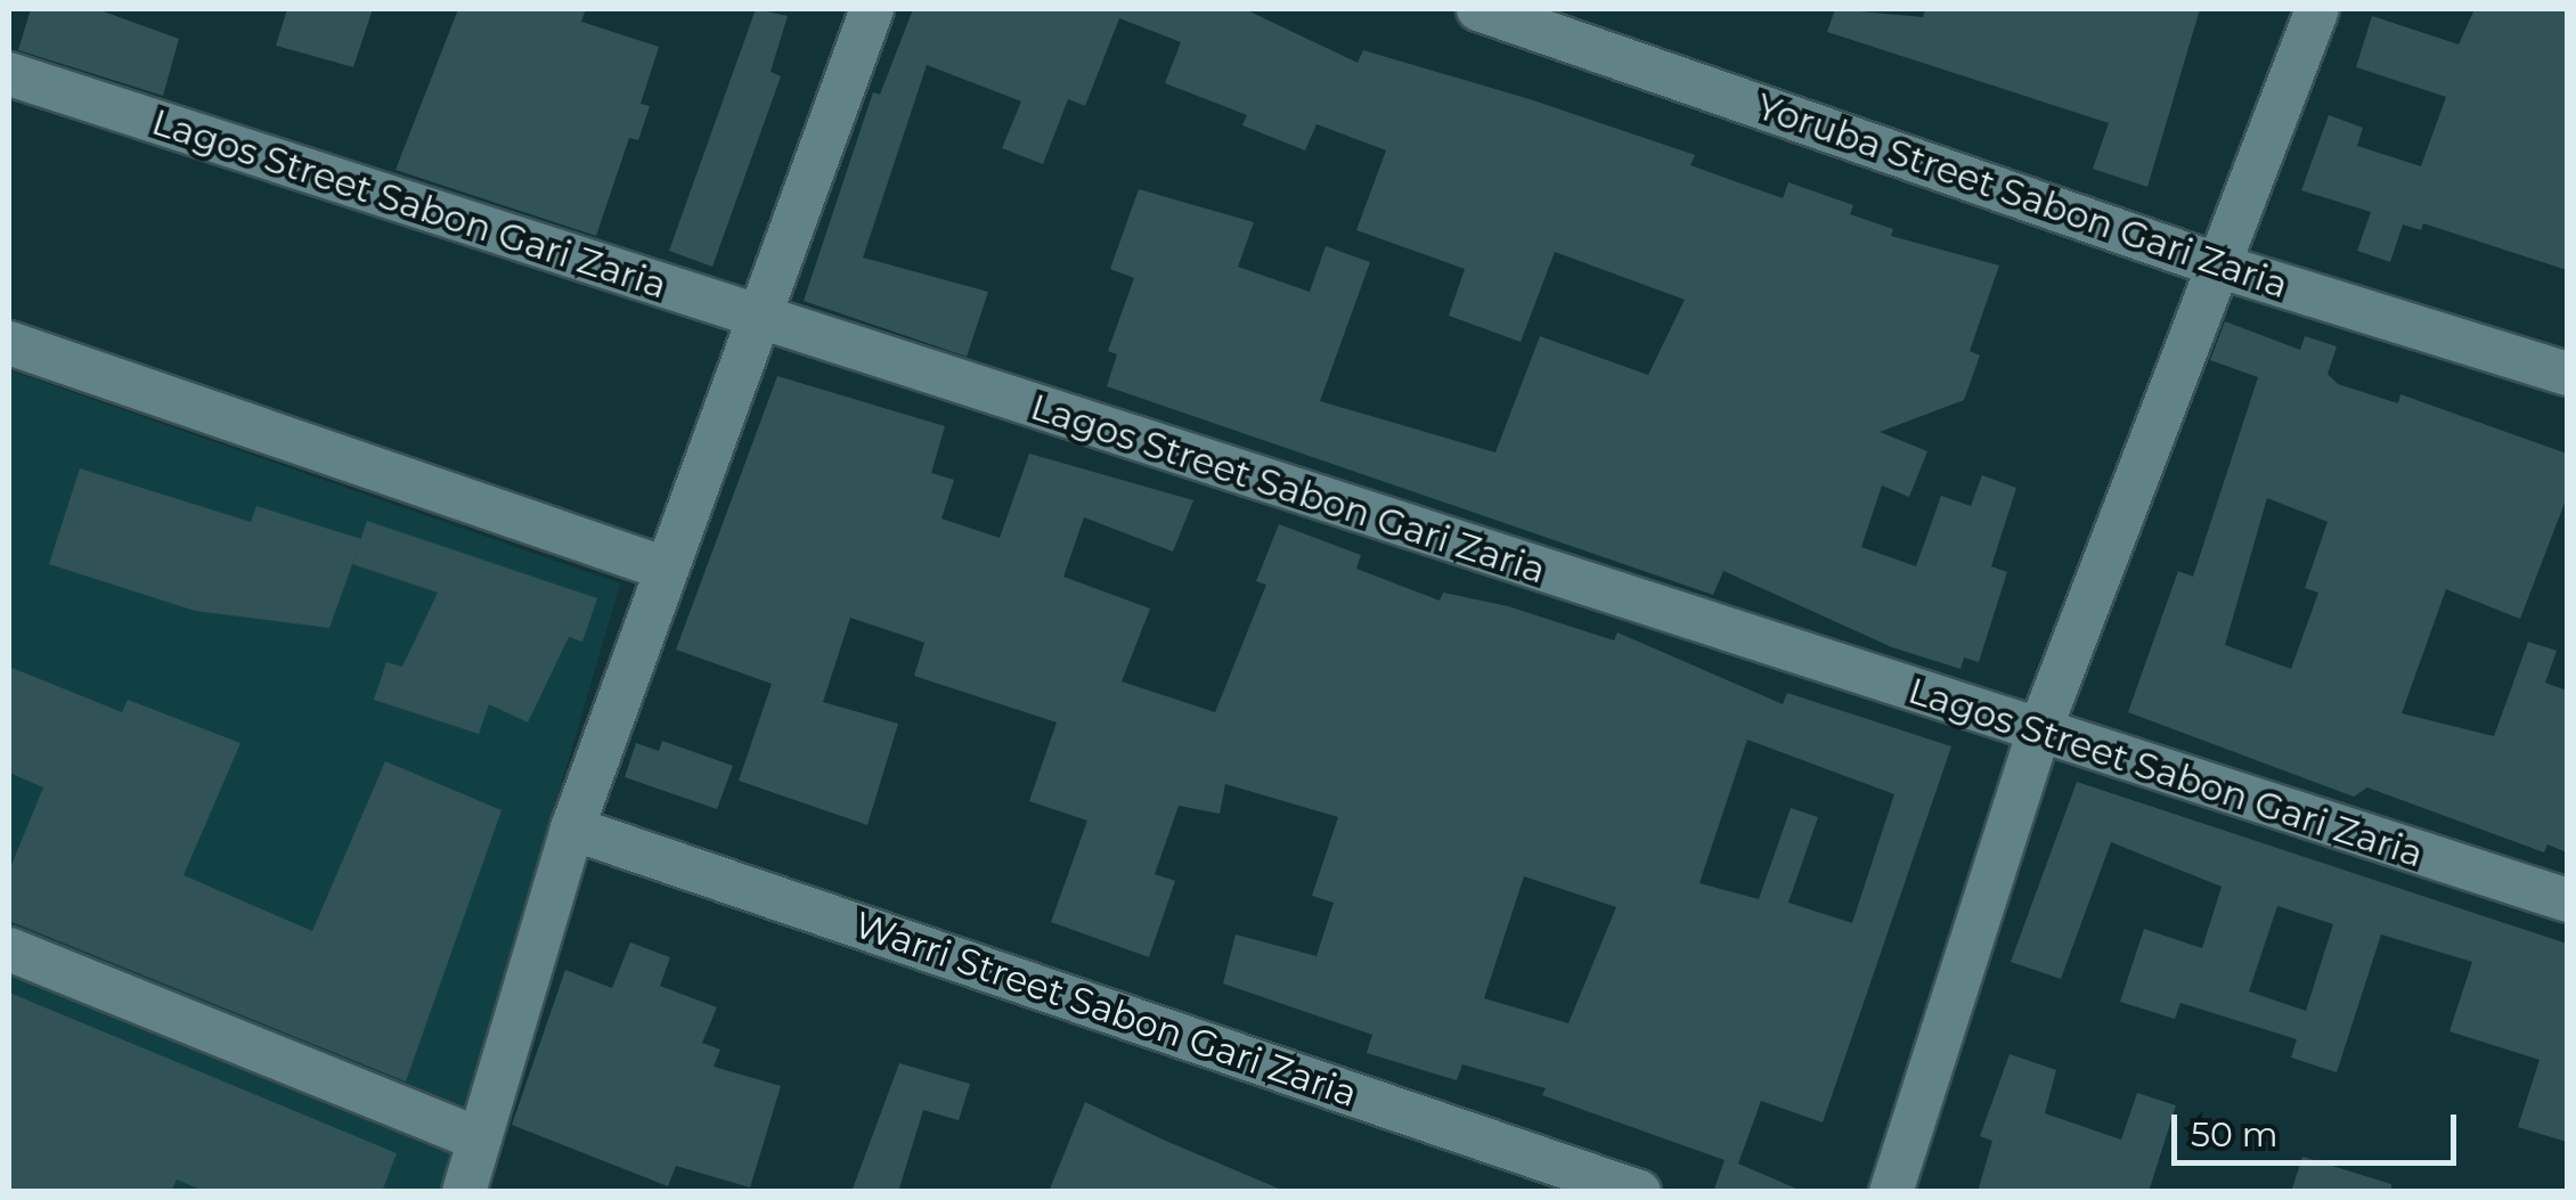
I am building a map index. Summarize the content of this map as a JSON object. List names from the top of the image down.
{
  "streets": {
    "street": ["Yoruba Street Sabon Gari Zaria", "Lagos Street Sabon Gari Zaria", "Warri Street Sabon Gari Zaria"]
  },
  "scale_bar": "50 m"
}
